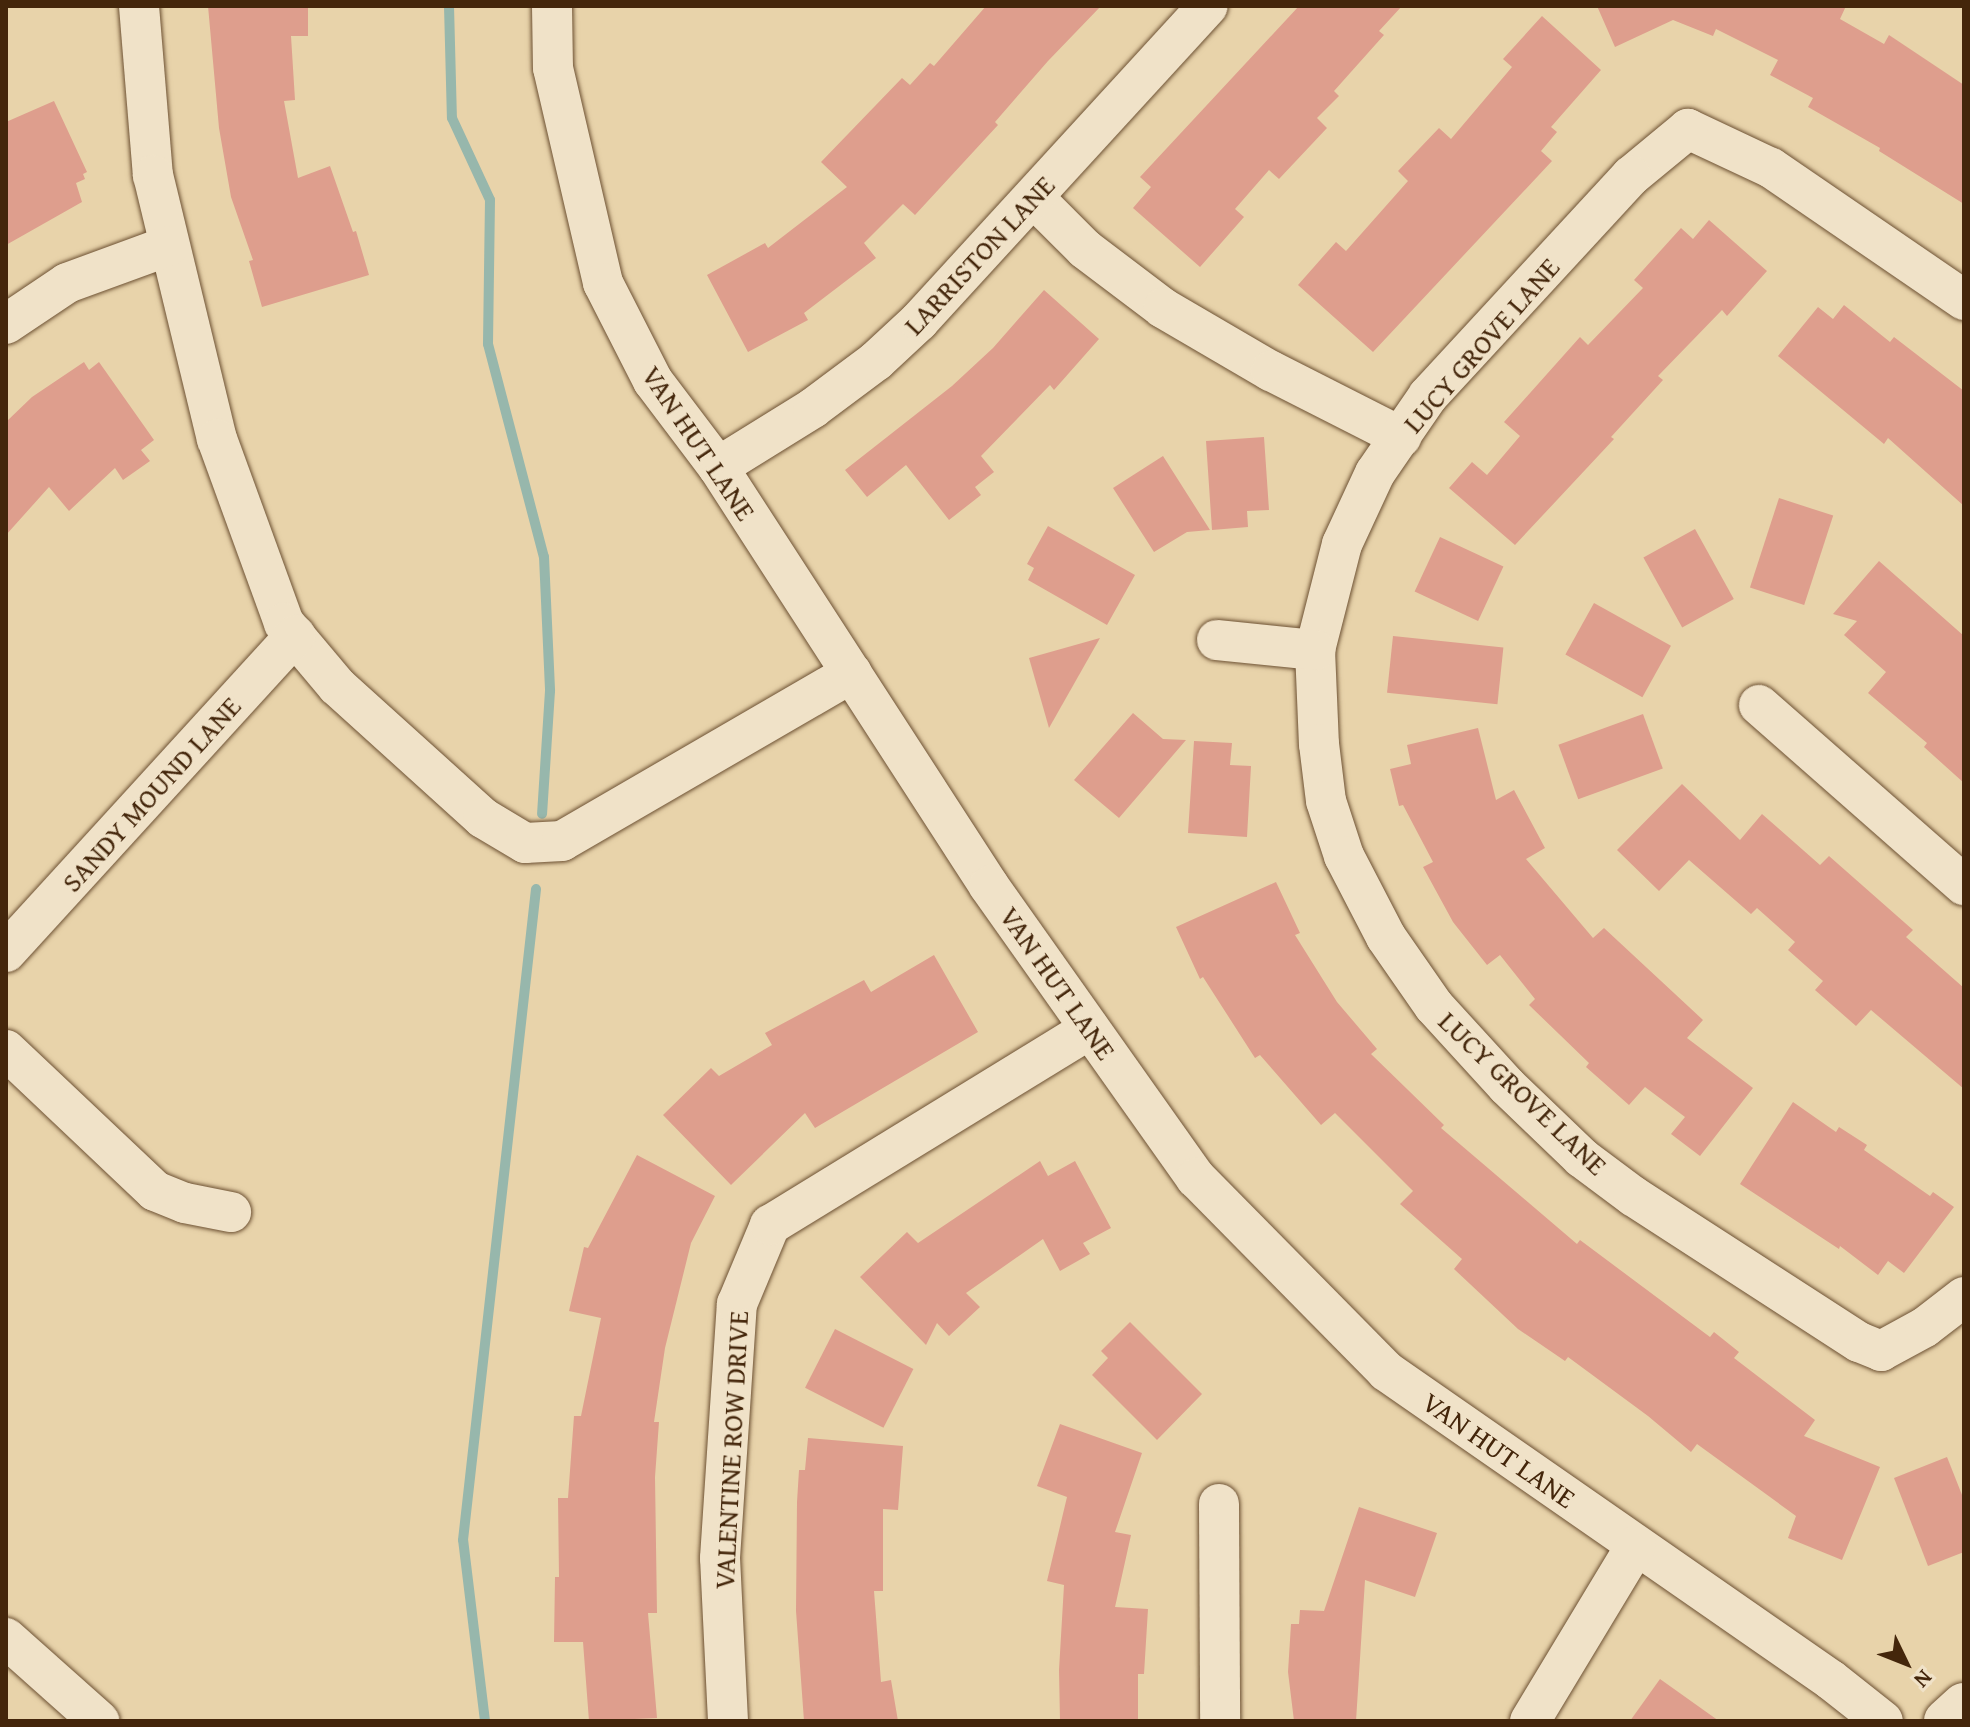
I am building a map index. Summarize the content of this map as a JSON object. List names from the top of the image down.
{
  "streets": {
    "street": [
      "LARRISTON LANE",
      "LUCY GROVE LANE",
      "VAN HUT LANE",
      "SANDY MOUND LANE",
      "VALENTINE ROW DRIVE"
    ]
  },
  "crossings": [
    ["LARRISTON LANE", "VAN HUT LANE"],
    ["VAN HUT LANE", "VALENTINE ROW DRIVE"]
  ],
  "north": "bottom right"
}
